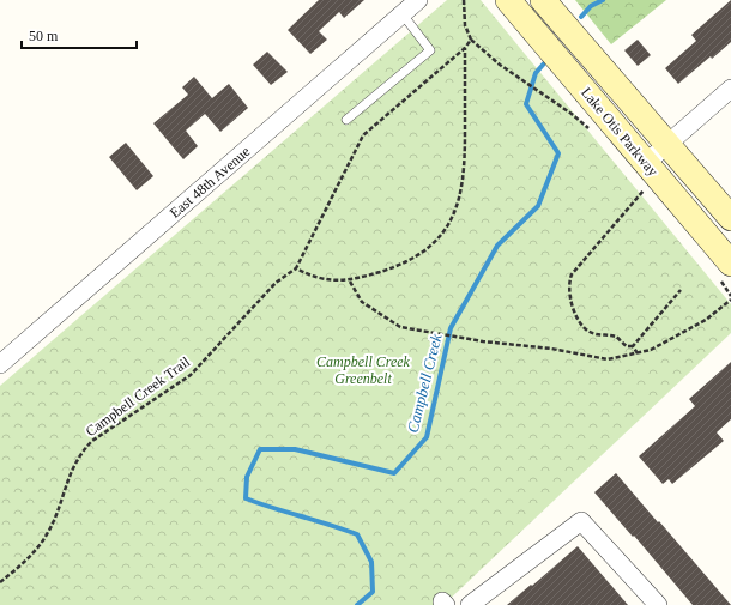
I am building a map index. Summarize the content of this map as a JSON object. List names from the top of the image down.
{
  "streets": {
    "main road": ["Lake Otis Parkway"],
    "street": ["East 48th Avenue"],
    "path": ["Campbell Creek Trail"]
  },
  "water": ["Campbell Creek"],
  "parks": ["Campbell Creek Greenbelt"],
  "scale_bar": "50 m"
}
